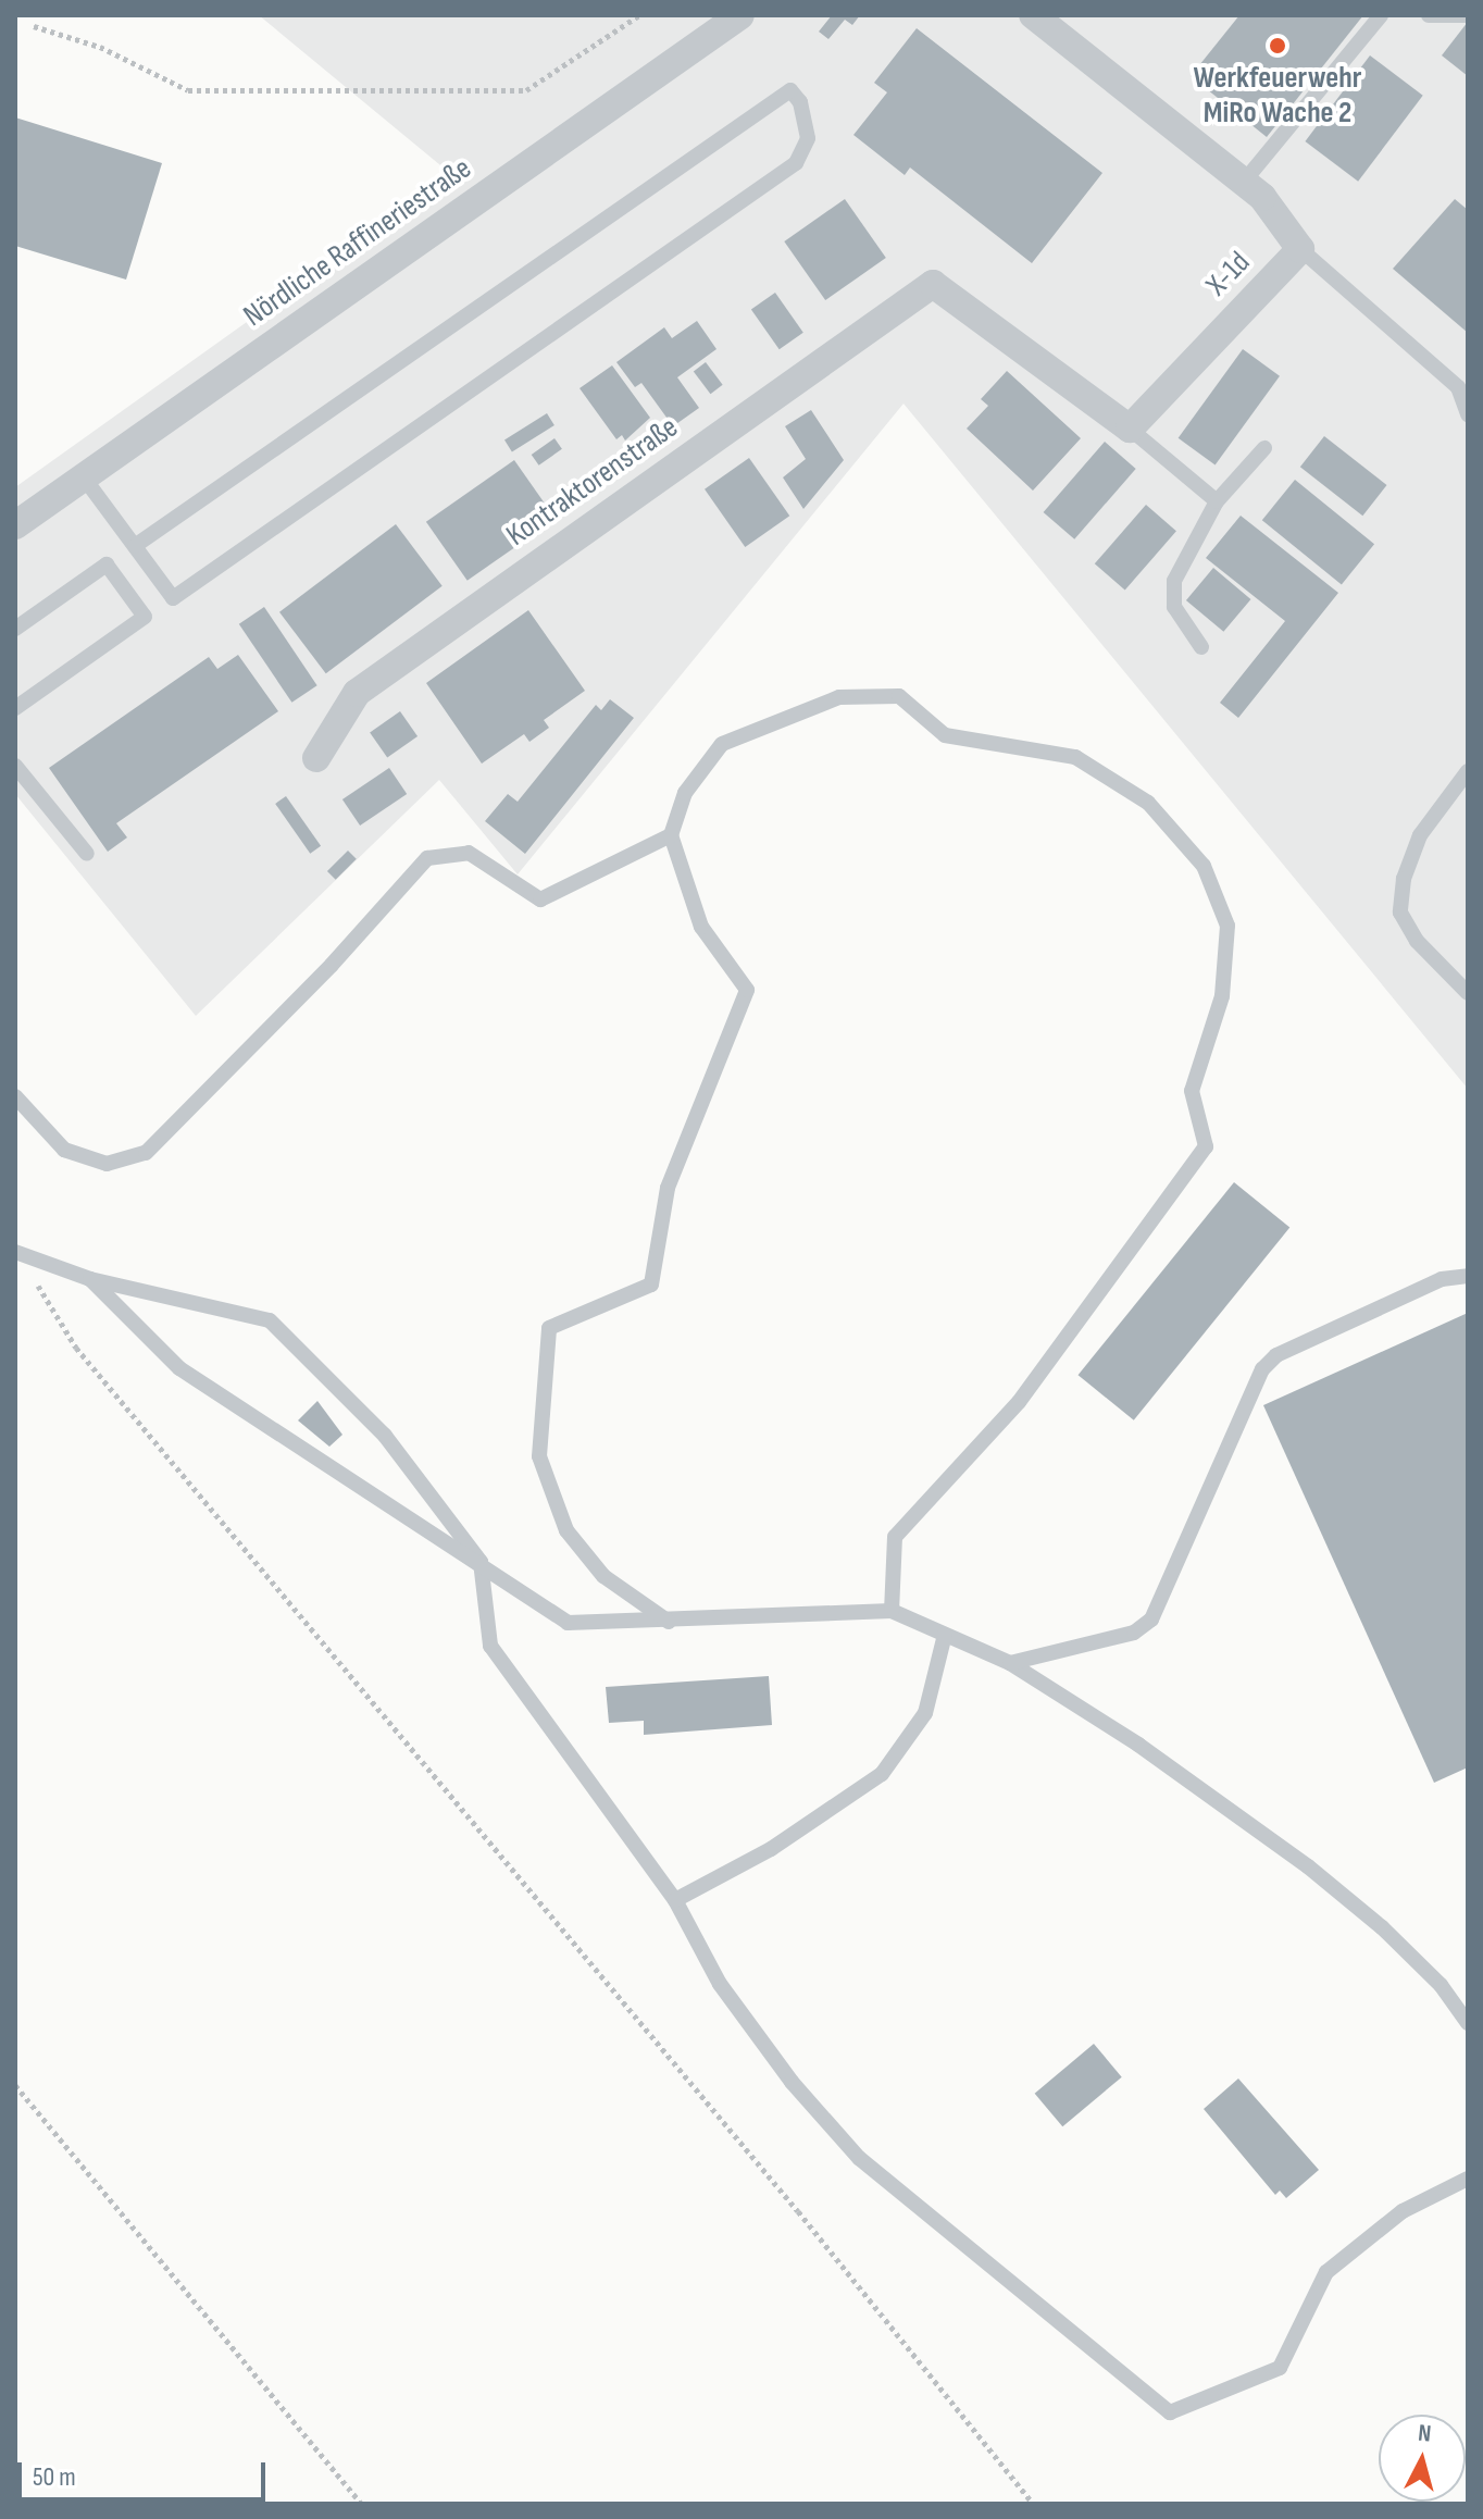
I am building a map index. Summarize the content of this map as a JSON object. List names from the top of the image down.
{
  "streets": {
    "street": ["Nördliche Raffineriestraße", "X-1d", "Kontraktorenstraße"]
  },
  "crossings": [
    ["X-1d", "Kontraktorenstraße"]
  ],
  "places": ["Werkfeuerwehr MiRo Wache 2"],
  "scale_bar": "50 m",
  "north": "top"
}
